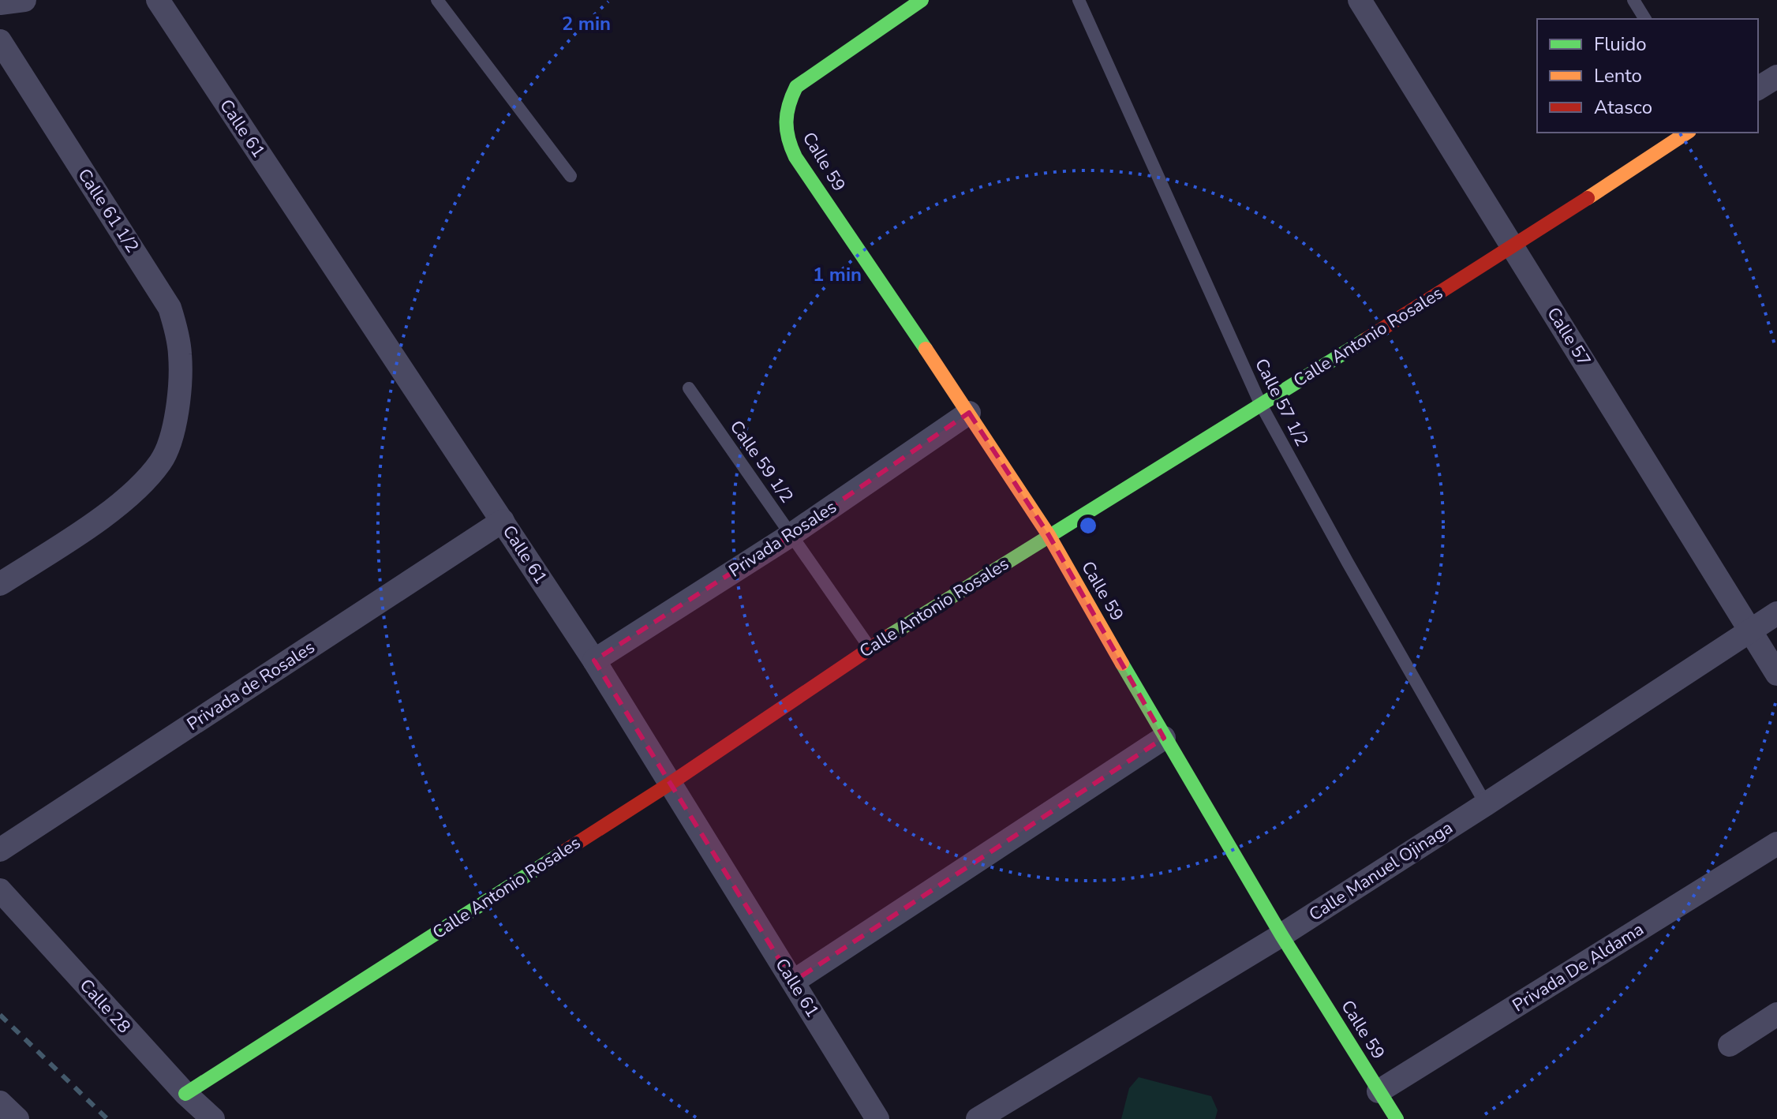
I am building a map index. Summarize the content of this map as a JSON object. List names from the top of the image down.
{
  "streets": {
    "street": [
      "Calle 61",
      "Calle 59",
      "Calle 61 1/2",
      "Calle Antonio Rosales",
      "Calle 57",
      "Privada Rosales",
      "Privada de Rosales",
      "Calle Manuel Ojinaga",
      "Privada De Aldama",
      "Calle 28"
    ],
    "lane": ["Calle 57 1/2", "Calle 59 1/2"]
  },
  "crossings": [
    ["Calle 61", "Calle Antonio Rosales"],
    ["Calle 61", "Privada Rosales"],
    ["Calle 61", "Privada de Rosales"],
    ["Calle 59", "Calle Antonio Rosales"],
    ["Calle 59", "Privada Rosales"],
    ["Calle 59", "Calle Manuel Ojinaga"],
    ["Calle 59", "Privada De Aldama"],
    ["Calle Antonio Rosales", "Calle 57"],
    ["Calle Antonio Rosales", "Calle 57 1/2"],
    ["Calle Antonio Rosales", "Calle 59 1/2"],
    ["Calle Antonio Rosales", "Calle 28"],
    ["Calle 57", "Calle Manuel Ojinaga"],
    ["Calle 57 1/2", "Calle Manuel Ojinaga"],
    ["Calle 59 1/2", "Privada Rosales"]
  ],
  "legend": ["Fluido", "Lento", "Atasco"],
  "rings": ["2 min", "1 min"]
}
